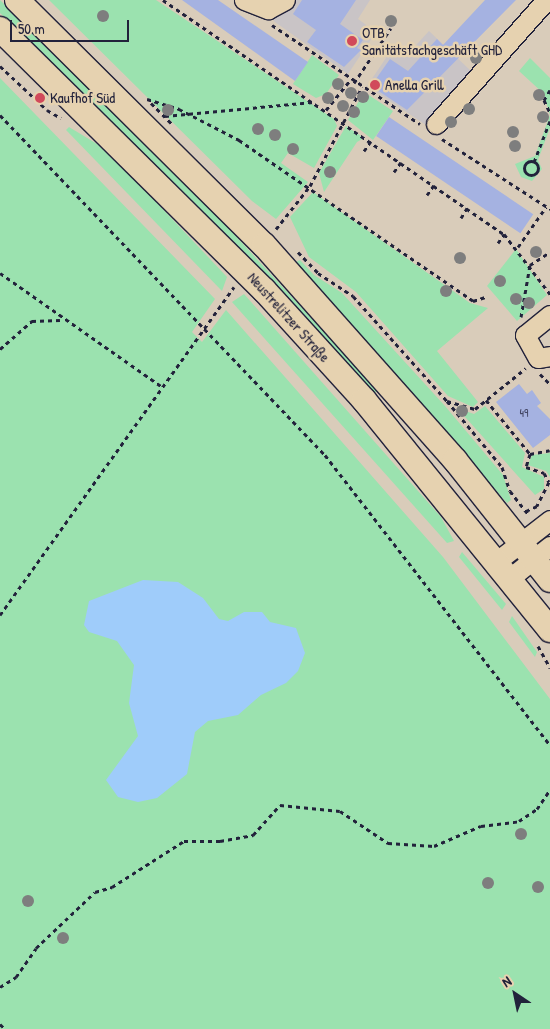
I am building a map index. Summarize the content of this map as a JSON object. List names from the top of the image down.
{
  "streets": {
    "main road": ["Neustrelitzer Straße"]
  },
  "places": ["OTB Sanitätsfachgeschäft GHD", "Anella Grill", "Kaufhof Süd"],
  "house_numbers": ["49"],
  "scale_bar": "50 m",
  "north": "top left"
}
